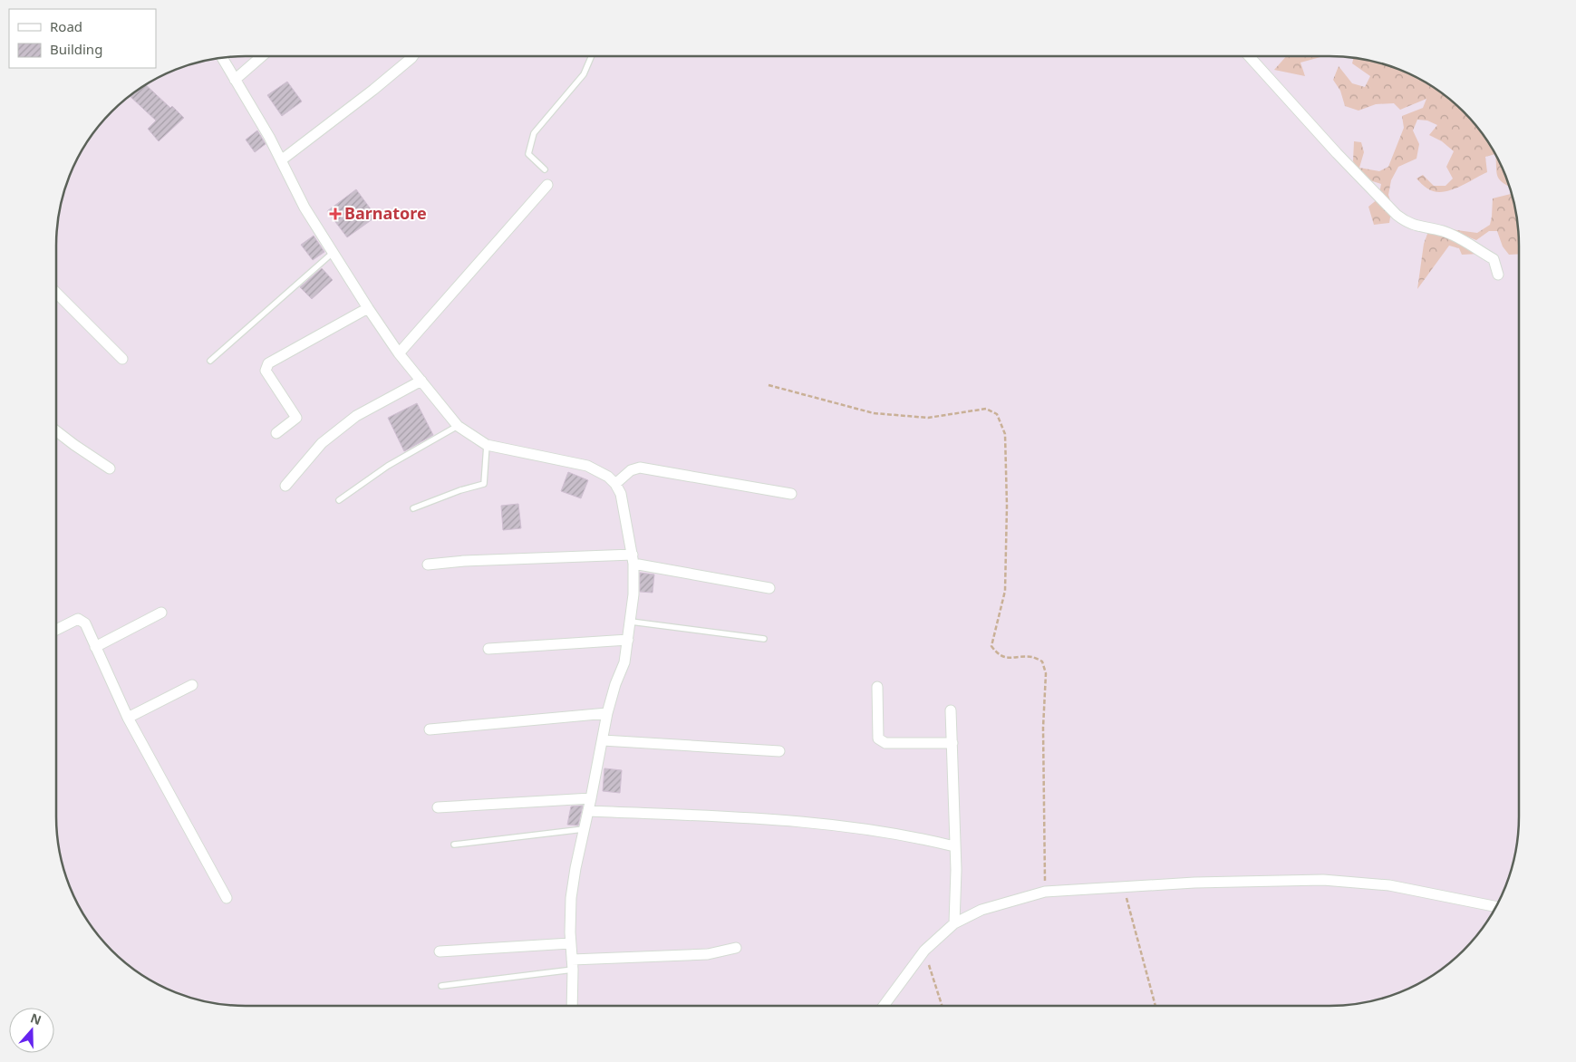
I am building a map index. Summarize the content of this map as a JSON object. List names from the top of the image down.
{
  "places": {
    "health": ["Barnatore"]
  },
  "legend": ["Road", "Building"],
  "north": "top"
}
